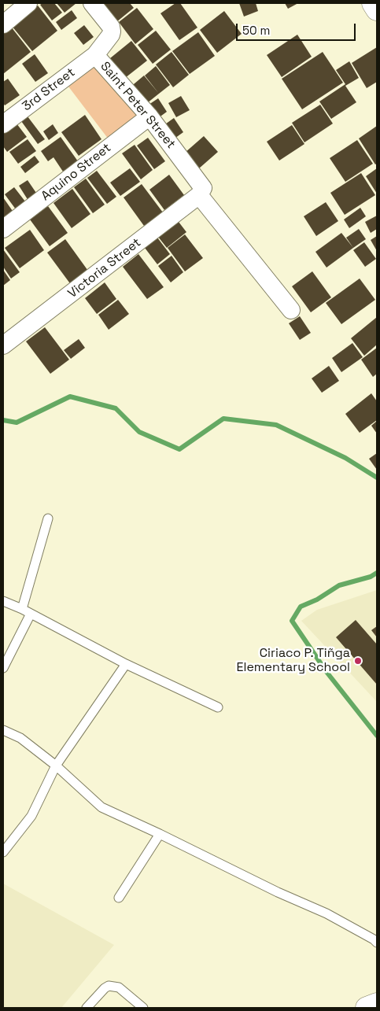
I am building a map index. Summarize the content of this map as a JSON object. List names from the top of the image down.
{
  "streets": {
    "street": [
      "3rd Street",
      "Saint Peter Street",
      "Aquino Street",
      "Victoria Street"
    ]
  },
  "crossings": [
    ["3rd Street", "Saint Peter Street"],
    ["Saint Peter Street", "Aquino Street"],
    ["Saint Peter Street", "Victoria Street"]
  ],
  "places": ["Ciriaco P. Tiñga Elementary School"],
  "scale_bar": "50 m"
}
